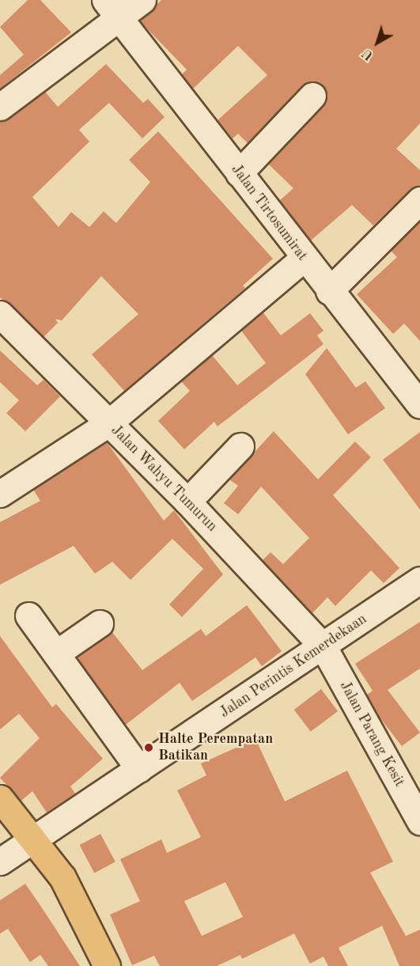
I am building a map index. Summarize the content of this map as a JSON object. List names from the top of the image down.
{
  "streets": {
    "street": [
      "Jalan Tirtosumirat",
      "Jalan Wahyu Tumurun",
      "Jalan Perintis Kemerdekaan",
      "Jalan Parang Kesit"
    ]
  },
  "crossings": [
    ["Jalan Wahyu Tumurun", "Jalan Perintis Kemerdekaan"],
    ["Jalan Wahyu Tumurun", "Jalan Parang Kesit"],
    ["Jalan Perintis Kemerdekaan", "Jalan Parang Kesit"]
  ],
  "places": ["Halte Perempatan Batikan"],
  "north": "bottom left"
}
